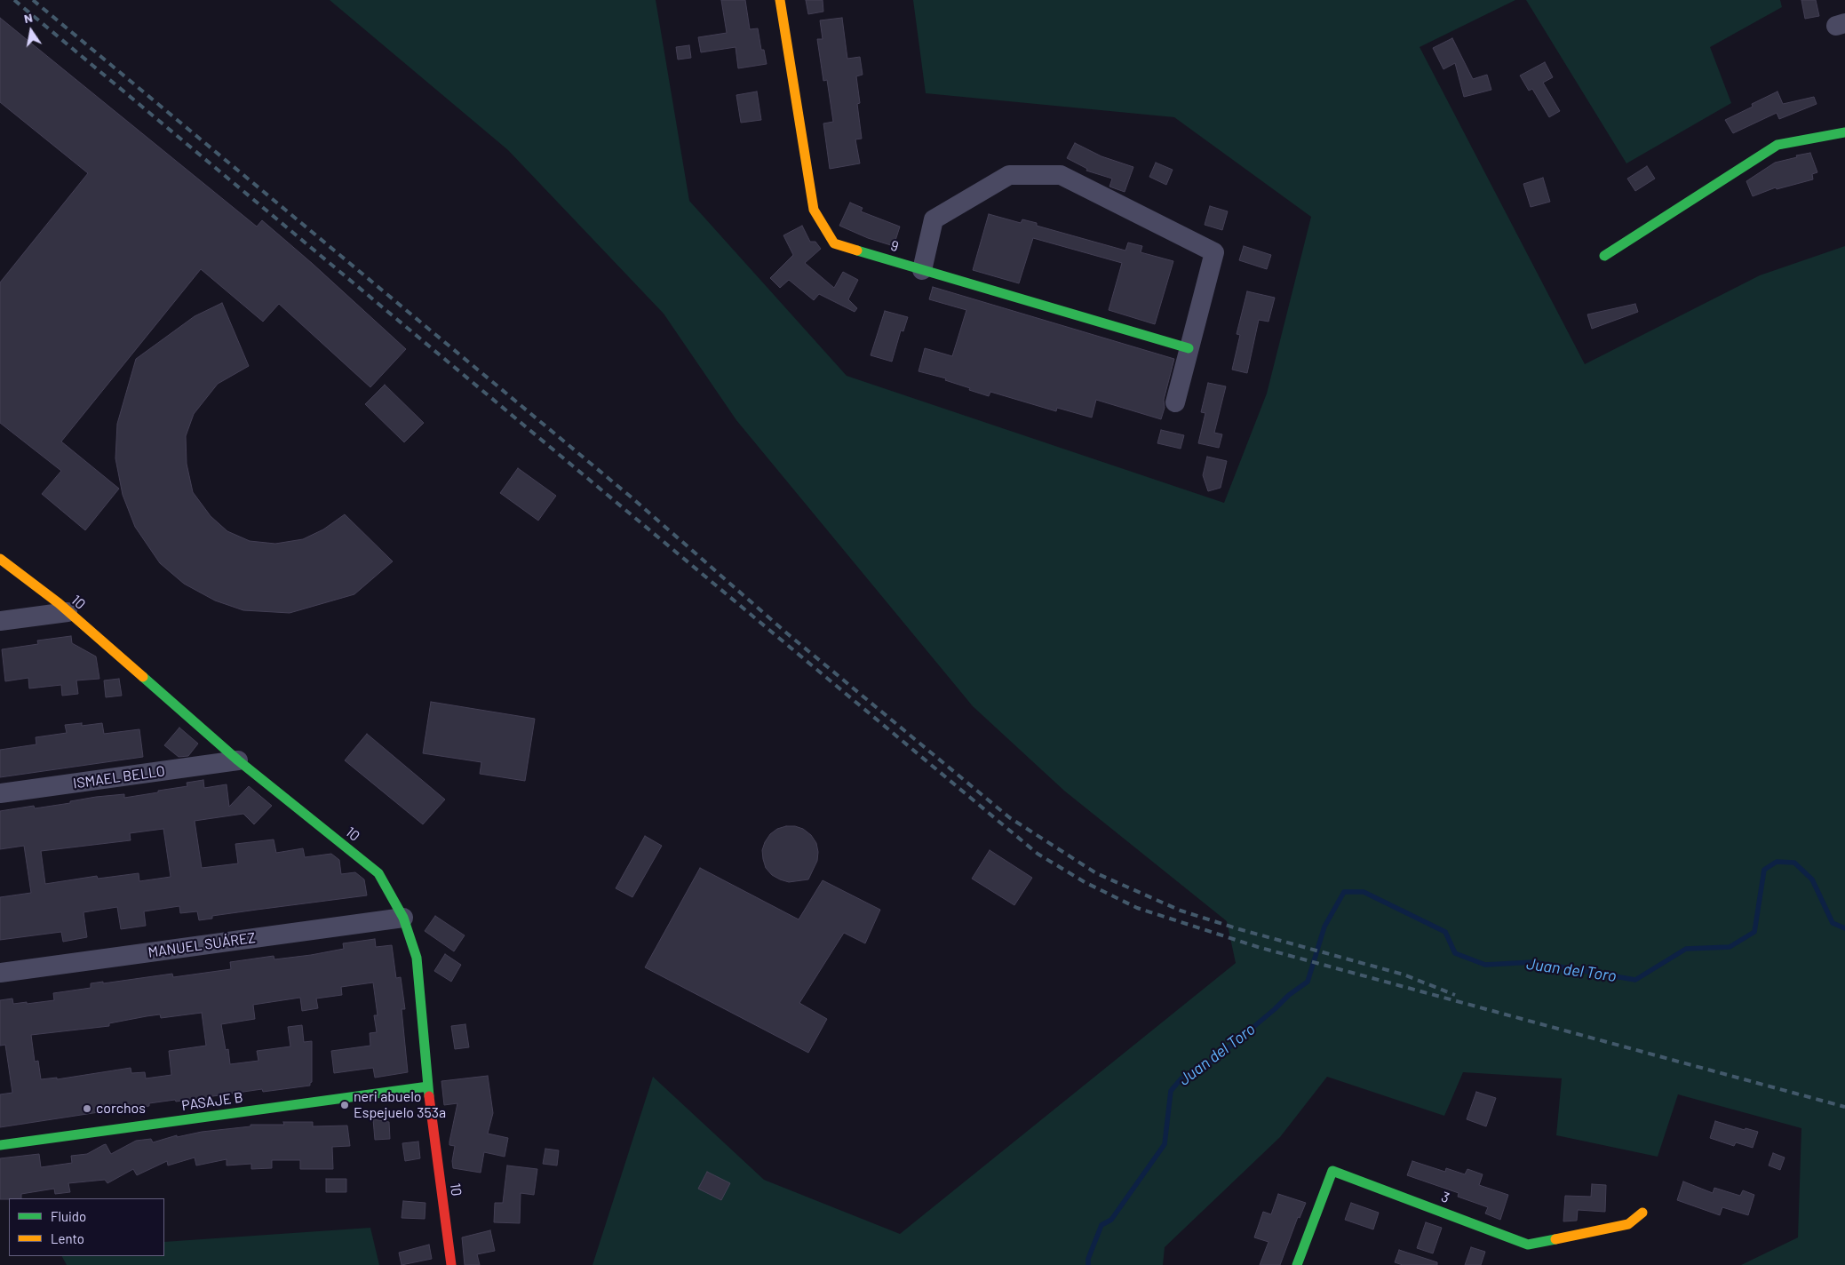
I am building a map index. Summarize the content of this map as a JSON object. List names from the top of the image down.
{
  "streets": {
    "street": [
      "9",
      "10",
      "ISMAEL BELLO",
      "MANUEL SUÁREZ",
      "PASAJE B",
      "3"
    ]
  },
  "crossings": [
    ["10", "ISMAEL BELLO"],
    ["10", "MANUEL SUÁREZ"],
    ["10", "PASAJE B"]
  ],
  "water": ["Juan del Toro"],
  "places": ["neri abuelo Espejuelo 353a", "corchos"],
  "legend": ["Fluido", "Lento"],
  "north": "top"
}
